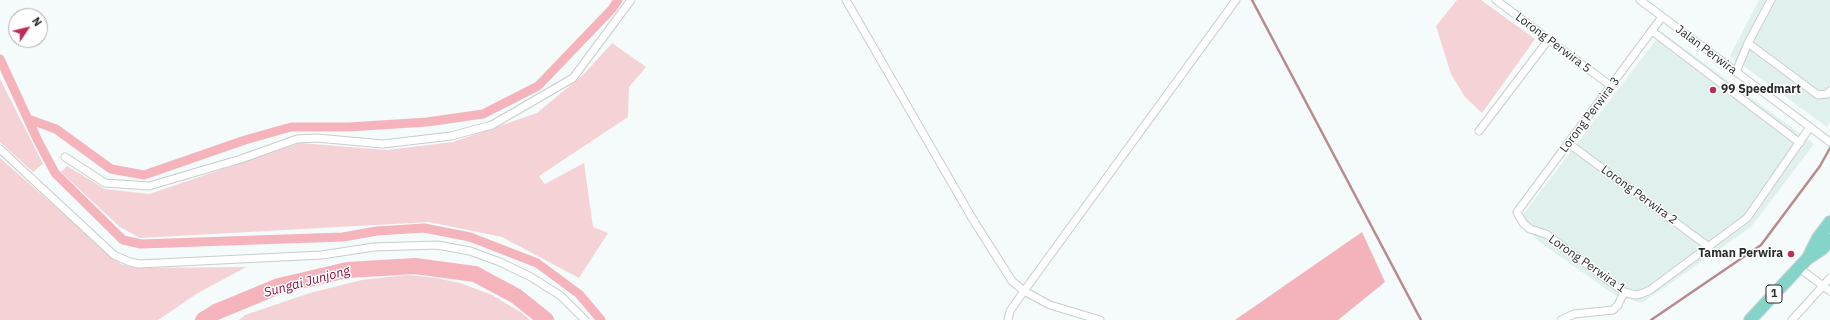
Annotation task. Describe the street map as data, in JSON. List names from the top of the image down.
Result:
{
  "streets": {
    "highway": ["1"],
    "street": [
      "Lorong Perwira 5",
      "Jalan Perwira",
      "Lorong Perwira 3",
      "Lorong Perwira 2",
      "Lorong Perwira 1"
    ]
  },
  "crossings": [
    ["Lorong Perwira 5", "Lorong Perwira 3"],
    ["Jalan Perwira", "Lorong Perwira 3"],
    ["Jalan Perwira", "Lorong Perwira 1"],
    ["Lorong Perwira 3", "Lorong Perwira 2"],
    ["Lorong Perwira 3", "Lorong Perwira 1"],
    ["Lorong Perwira 2", "Lorong Perwira 1"]
  ],
  "water": ["Sungai Junjong"],
  "places": ["99 Speedmart", "Taman Perwira"],
  "north": "top right"
}
